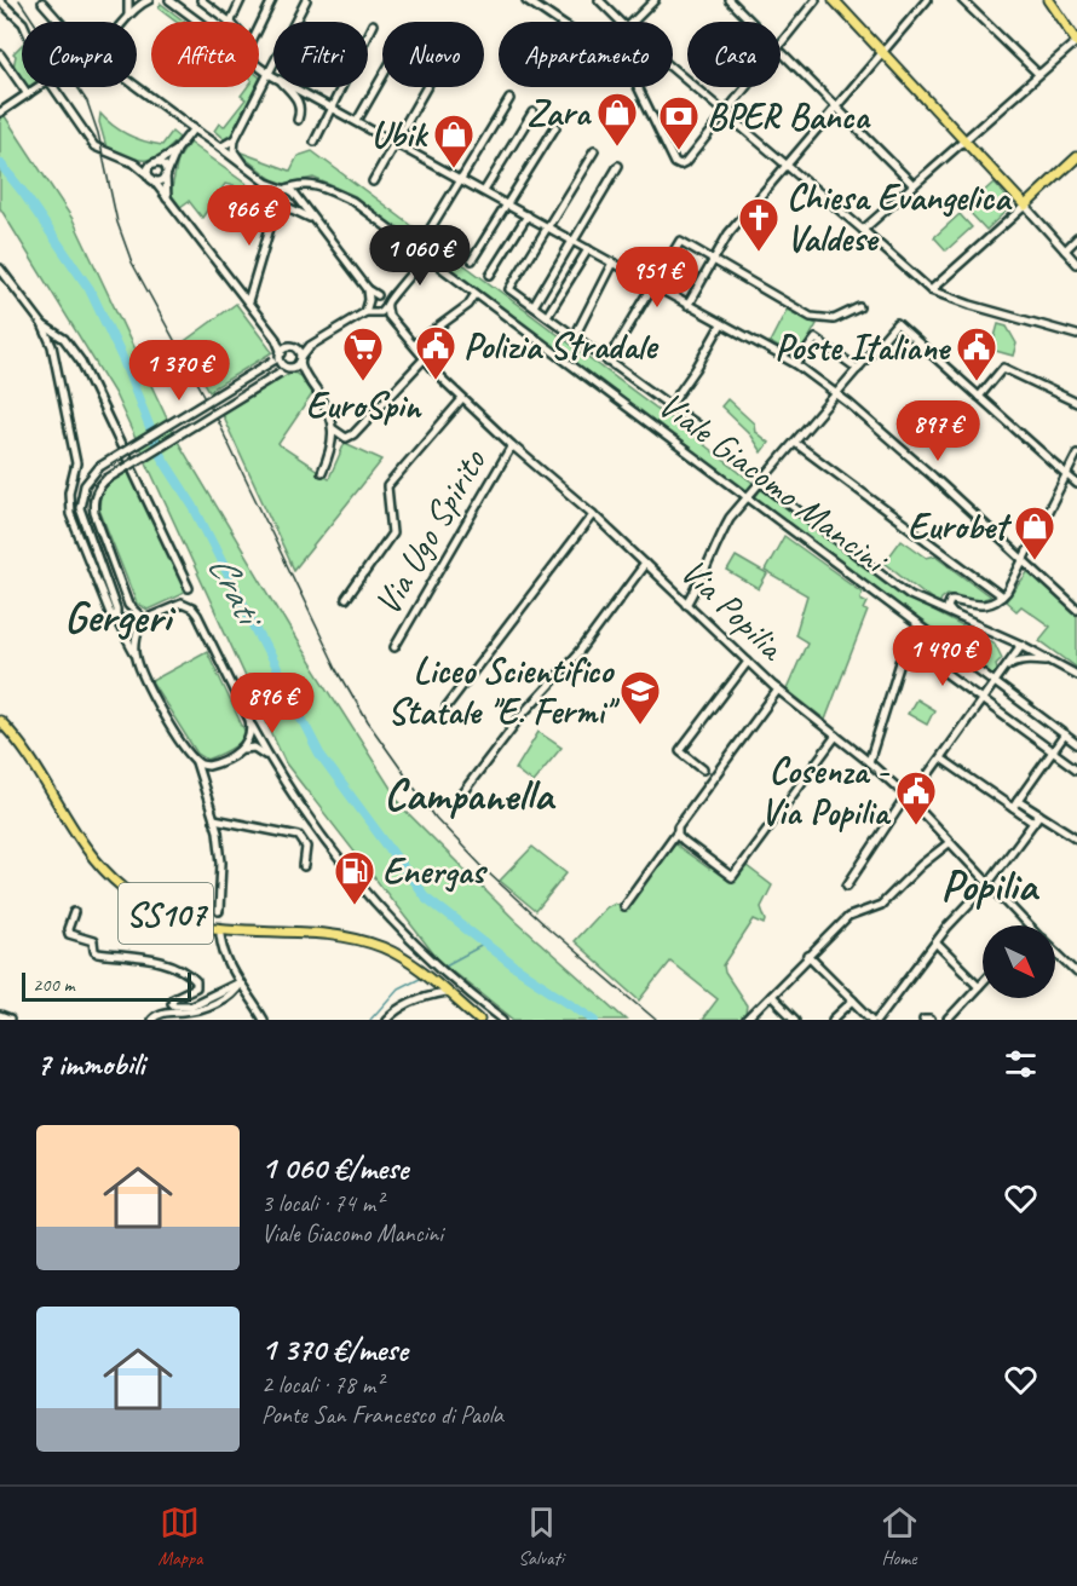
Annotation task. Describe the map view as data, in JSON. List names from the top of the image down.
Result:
{
  "streets": {
    "main road": ["SS107"],
    "street": ["Viale Giacomo Mancini", "Via Ugo Spirito", "Via Popilia"]
  },
  "crossings": [
    ["Via Ugo Spirito", "Via Popilia"]
  ],
  "districts": ["Gergeri", "Campanella", "Popilia"],
  "water": ["Crati"],
  "places": {
    "shop": ["Zara", "Ubik", "Eurobet"],
    "bank": ["BPER Banca"],
    "church": ["Chiesa Evangelica Valdese"],
    "public building": ["Polizia Stradale", "Poste Italiane", "Cosenza - Via Popilia"],
    "supermarket": ["EuroSpin"],
    "school or university": ["Liceo Scientifico Statale \"E. Fermi\""],
    "fuel station": ["Energas"]
  },
  "scale_bar": "200 m",
  "north": "bottom right",
  "page": {
    "chip": [
      "Compra",
      "Affitta",
      "Filtri",
      "Nuovo",
      "Appartamento",
      "Casa"
    ],
    "price": [
      "966 €",
      "1 060 €",
      "951 €",
      "1 370 €",
      "897 €",
      "1 490 €",
      "896 €"
    ],
    "scale": "200 m",
    "heading": "7 immobili",
    "list": [
      {
        "name": "1 060 €/mese",
        "note": "3 locali · 74 m² · Viale Giacomo Mancini"
      },
      {
        "name": "1 370 €/mese",
        "note": "2 locali · 78 m² · Ponte San Francesco di Paola"
      }
    ],
    "tabs": ["Mappa", "Salvati", "Home"]
  }
}
